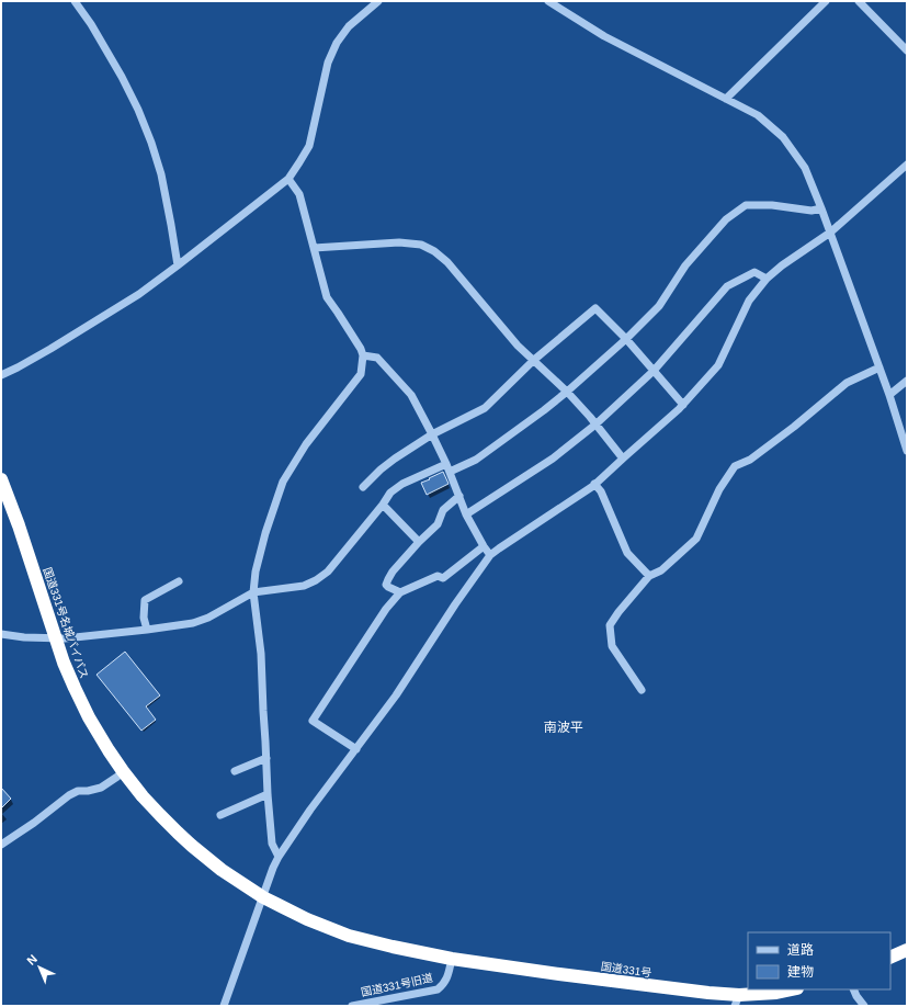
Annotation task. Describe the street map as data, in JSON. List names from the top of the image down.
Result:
{
  "streets": {
    "highway": ["国道331号名城バイパス", "国道331号"],
    "street": ["国道331号旧道"]
  },
  "crossings": [
    ["国道331号名城バイパス", "国道331号"],
    ["国道331号名城バイパス", "国道331号旧道"],
    ["国道331号", "国道331号旧道"]
  ],
  "districts": ["南波平"],
  "legend": ["道路", "建物"],
  "north": "top left"
}
